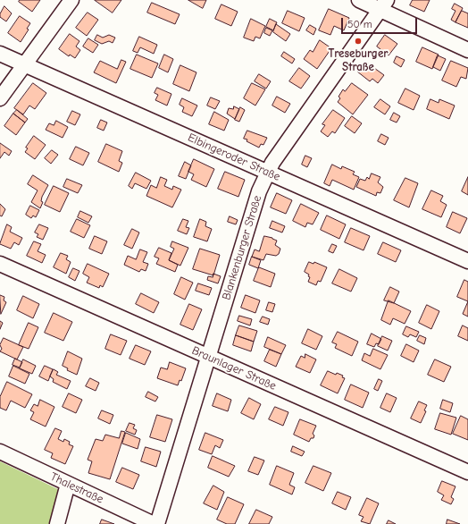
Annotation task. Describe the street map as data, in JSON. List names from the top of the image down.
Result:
{
  "streets": {
    "street": [
      "Elbingeroder Straße",
      "Blankenburger Straße",
      "Braunlager Straße",
      "Thalestraße"
    ]
  },
  "crossings": [
    ["Elbingeroder Straße", "Blankenburger Straße"],
    ["Blankenburger Straße", "Braunlager Straße"]
  ],
  "places": ["Treseburger Straße"],
  "scale_bar": "50 m"
}
